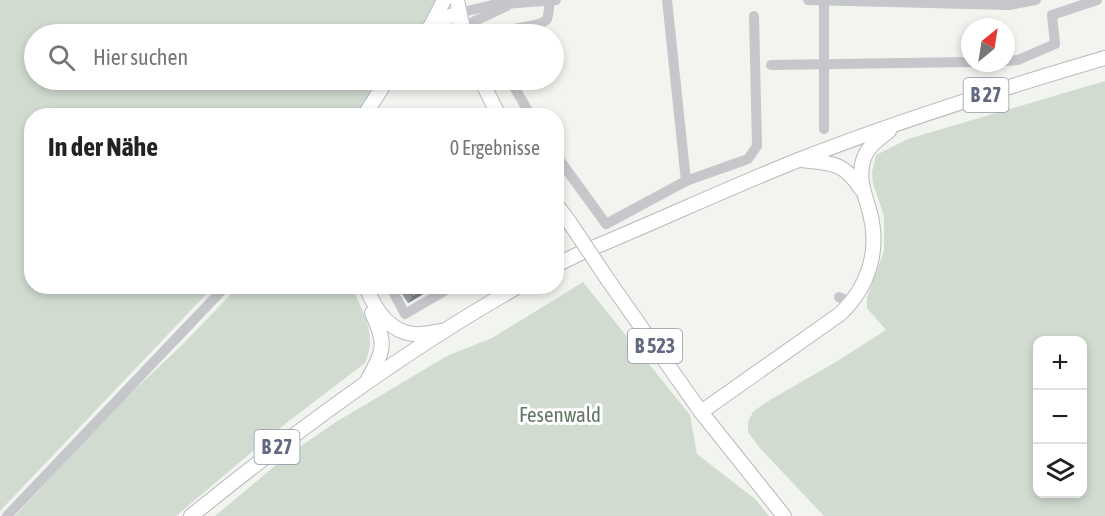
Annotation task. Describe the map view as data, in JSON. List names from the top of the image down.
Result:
{
  "streets": {
    "main road": ["B 27", "B 523"]
  },
  "parks": ["Fesenwald"],
  "north": "top right",
  "page": {
    "search": "Hier suchen",
    "heading": ["In der Nähe", "0 Ergebnisse"],
    "map_buttons": ["+", "−"]
  }
}
